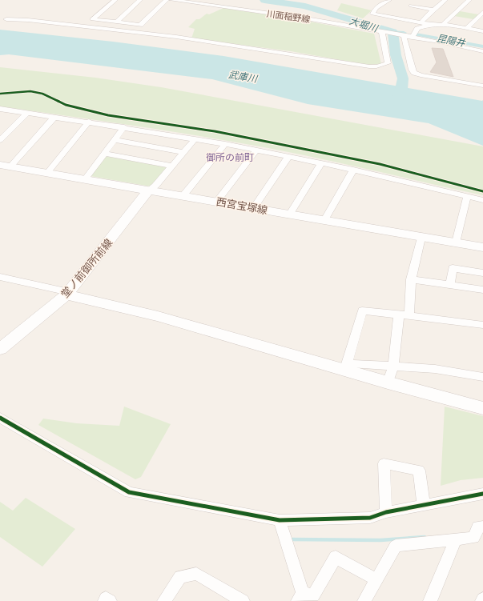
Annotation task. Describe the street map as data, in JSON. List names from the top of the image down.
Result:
{
  "streets": {
    "street": ["川面稲野線", "西宮宝塚線", "堂ノ前御所前線"]
  },
  "crossings": [
    ["西宮宝塚線", "堂ノ前御所前線"]
  ],
  "districts": ["御所の前町"],
  "water": ["大堀川", "昆陽井", "武庫川"]
}
